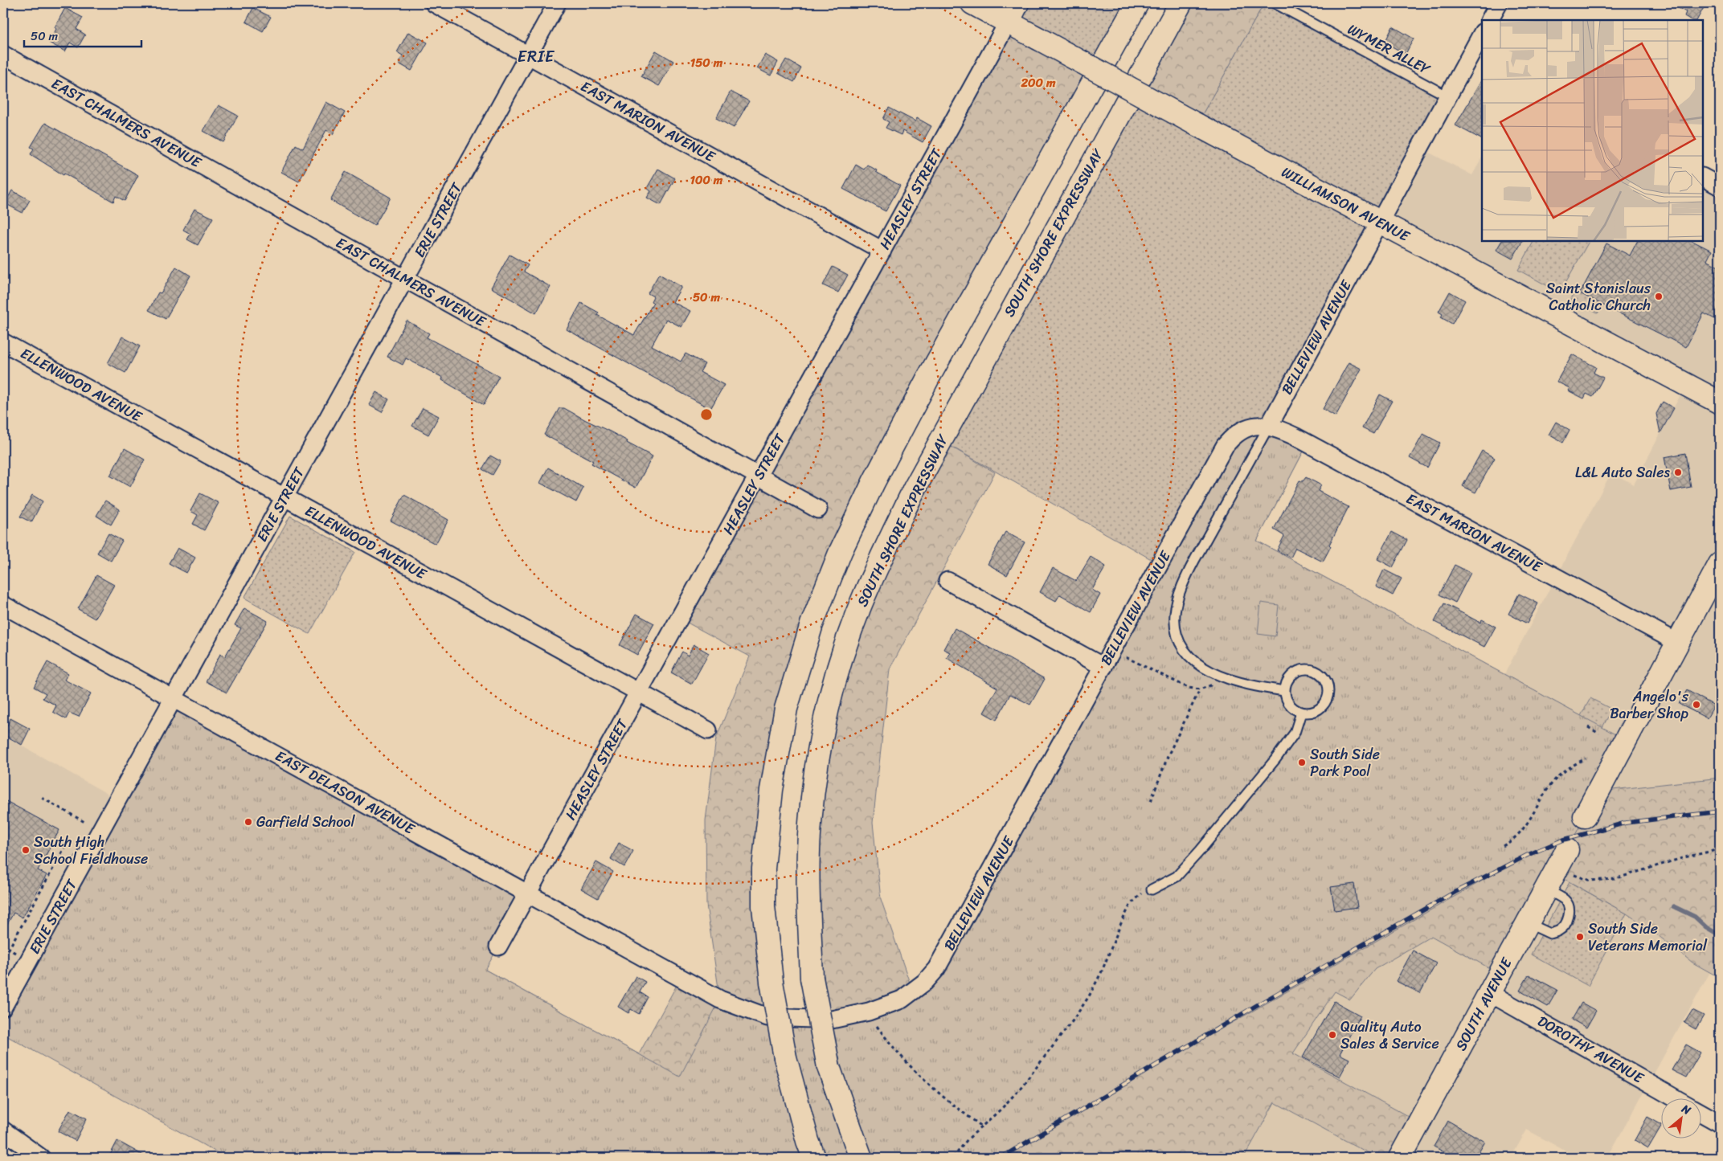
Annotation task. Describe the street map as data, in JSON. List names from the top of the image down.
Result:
{
  "streets": {
    "main road": ["WILLIAMSON AVENUE", "SOUTH SHORE EXPRESSWAY", "SOUTH AVENUE"],
    "street": [
      "EAST MARION AVENUE",
      "EAST CHALMERS AVENUE",
      "HEASLEY STREET",
      "ERIE STREET",
      "BELLEVIEW AVENUE",
      "ELLENWOOD AVENUE",
      "EAST DELASON AVENUE",
      "DOROTHY AVENUE"
    ],
    "lane": ["WYMER ALLEY"]
  },
  "crossings": [
    ["WYMER ALLEY", "BELLEVIEW AVENUE"],
    ["EAST MARION AVENUE", "HEASLEY STREET"],
    ["EAST MARION AVENUE", "ERIE STREET"],
    ["EAST MARION AVENUE", "BELLEVIEW AVENUE"],
    ["EAST CHALMERS AVENUE", "HEASLEY STREET"],
    ["EAST CHALMERS AVENUE", "ERIE STREET"],
    ["HEASLEY STREET", "WILLIAMSON AVENUE"],
    ["HEASLEY STREET", "ELLENWOOD AVENUE"],
    ["HEASLEY STREET", "EAST DELASON AVENUE"],
    ["WILLIAMSON AVENUE", "BELLEVIEW AVENUE"],
    ["ERIE STREET", "ELLENWOOD AVENUE"],
    ["ERIE STREET", "EAST DELASON AVENUE"],
    ["BELLEVIEW AVENUE", "EAST DELASON AVENUE"],
    ["SOUTH AVENUE", "DOROTHY AVENUE"]
  ],
  "districts": ["ERIE"],
  "places": [
    "Saint Stanislaus Catholic Church",
    "L&L Auto Sales",
    "Angelo's Barber Shop",
    "South Side Park Pool",
    "Garfield School",
    "South High School Fieldhouse",
    "South Side Veterans Memorial",
    "Quality Auto Sales & Service"
  ],
  "scale_bar": "50 m",
  "north": "top right",
  "rings": [
    "150 m",
    "200 m",
    "100 m",
    "50 m"
  ]
}
